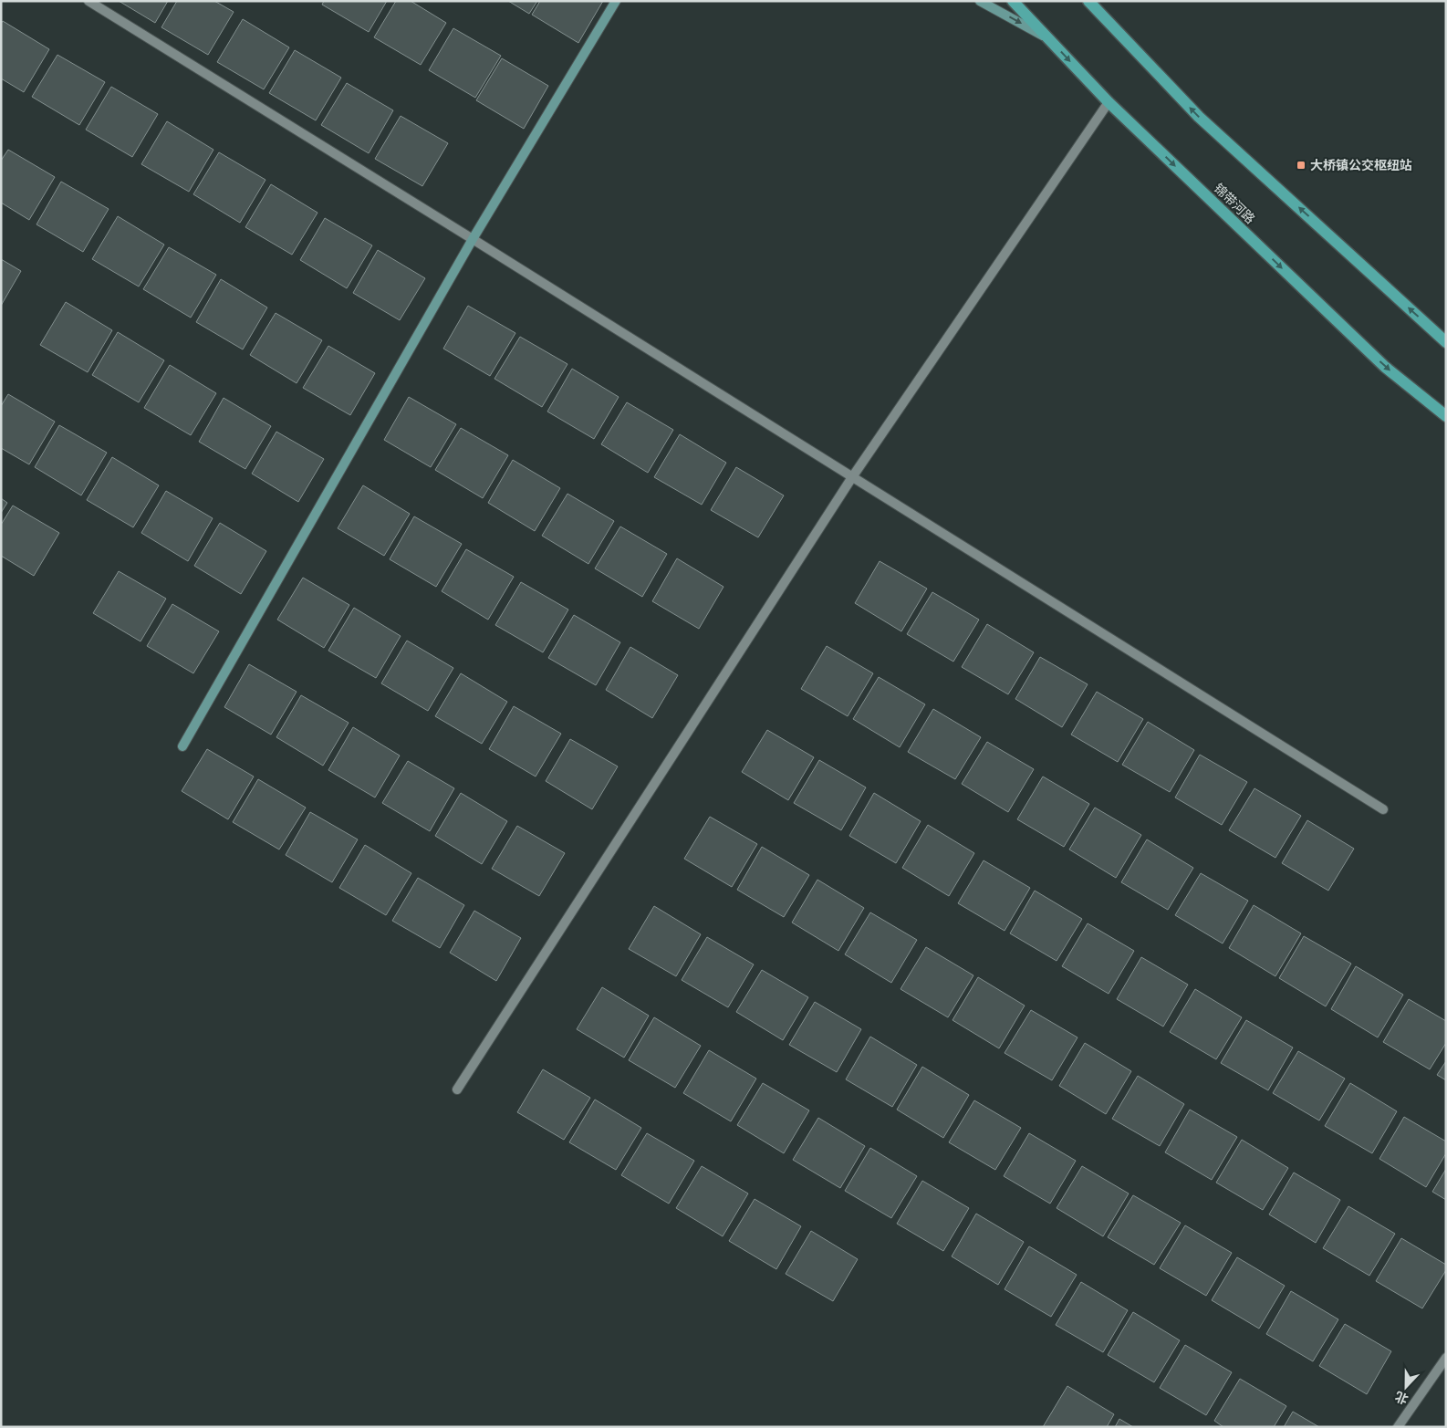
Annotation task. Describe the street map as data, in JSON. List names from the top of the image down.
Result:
{
  "streets": {
    "main road": ["锦带河路"]
  },
  "places": {
    "transit": ["大桥镇公交枢纽站"]
  },
  "north": "bottom"
}
